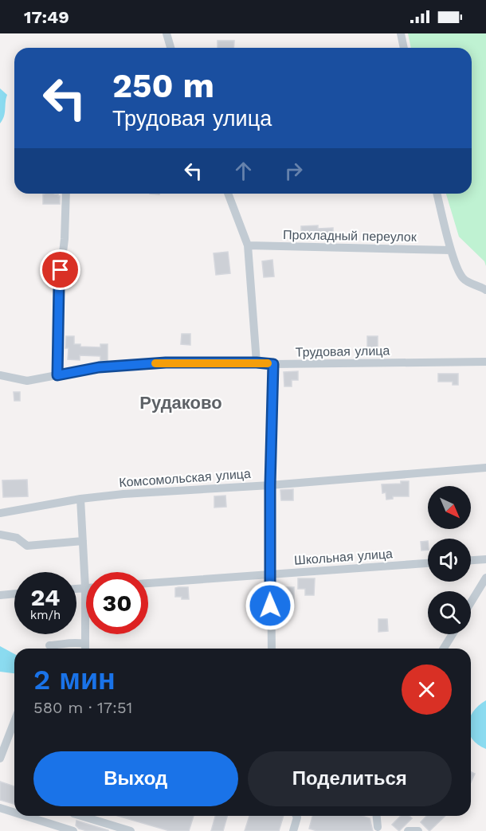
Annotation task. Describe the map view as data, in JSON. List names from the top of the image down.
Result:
{
  "streets": {
    "street": [
      "Прохладный переулок",
      "Трудовая улица",
      "Комсомольская улица",
      "Школьная улица"
    ]
  },
  "districts": ["Рудаково"],
  "north": "bottom right",
  "page": {
    "status": "17:49",
    "turn": ["250 m", "Трудовая улица"],
    "speed": "24 km/h",
    "limit": "30",
    "heading": ["2 мин", "580 m · 17:51"],
    "buttons": ["Выход", "Поделиться"]
  }
}
